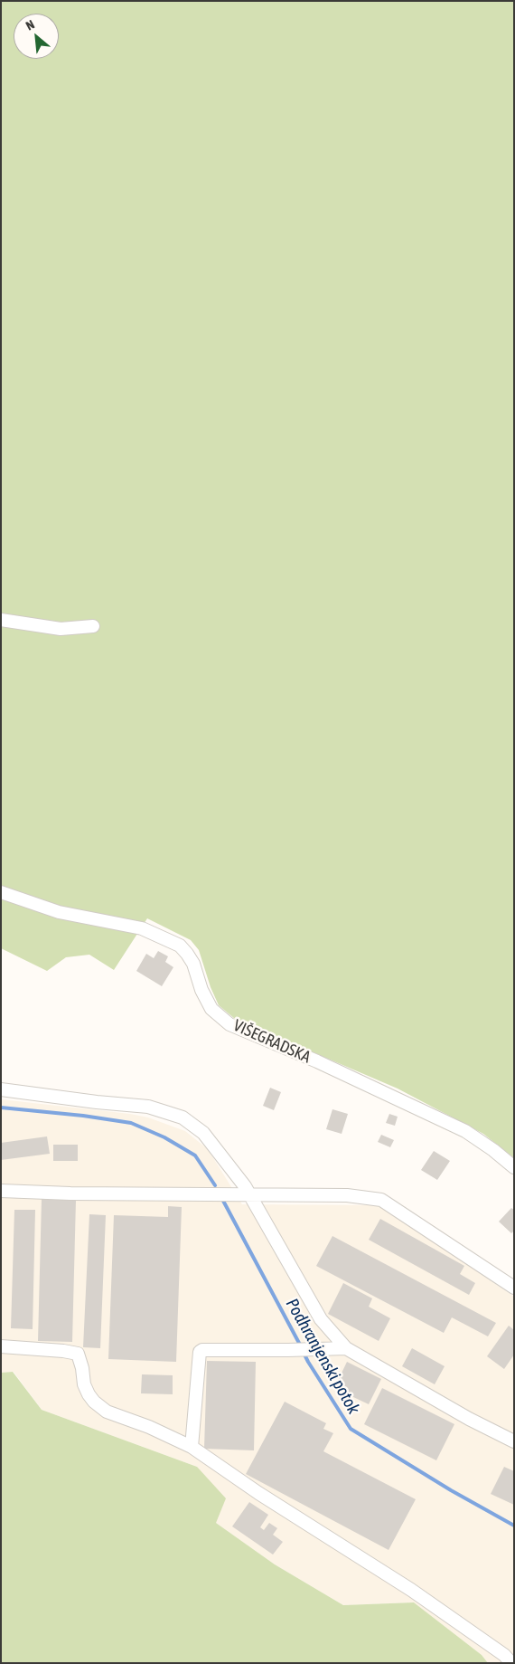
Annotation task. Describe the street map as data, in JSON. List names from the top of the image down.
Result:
{
  "streets": {
    "street": ["VIŠEGRADSKA"]
  },
  "water": ["Podhranjenski potok"],
  "north": "top left"
}
